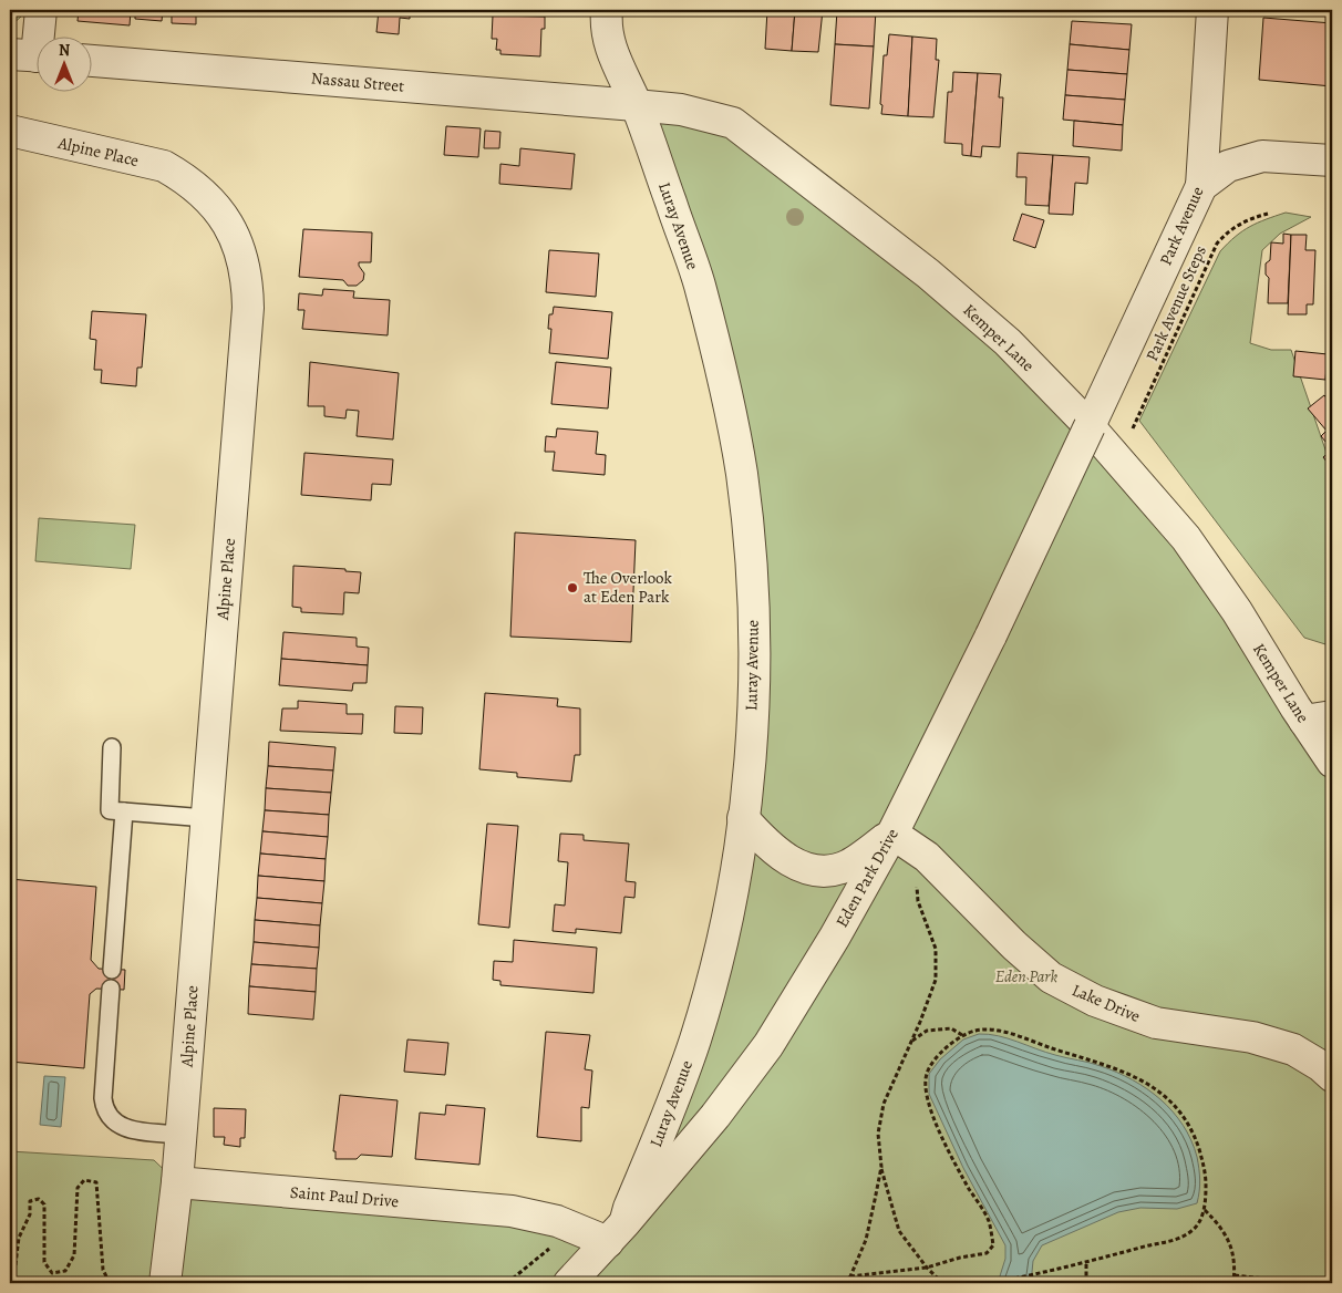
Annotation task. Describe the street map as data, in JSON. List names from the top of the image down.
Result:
{
  "streets": {
    "street": [
      "Nassau Street",
      "Alpine Place",
      "Luray Avenue",
      "Park Avenue",
      "Kemper Lane",
      "Eden Park Drive",
      "Lake Drive",
      "Saint Paul Drive"
    ],
    "path": ["Park Avenue Steps"]
  },
  "crossings": [
    ["Nassau Street", "Luray Avenue"],
    ["Nassau Street", "Kemper Lane"],
    ["Alpine Place", "Saint Paul Drive"],
    ["Luray Avenue", "Kemper Lane"],
    ["Luray Avenue", "Eden Park Drive"],
    ["Luray Avenue", "Saint Paul Drive"],
    ["Park Avenue", "Eden Park Drive"],
    ["Eden Park Drive", "Lake Drive"],
    ["Eden Park Drive", "Saint Paul Drive"]
  ],
  "parks": ["Eden Park"],
  "places": ["The Overlook at Eden Park"],
  "north": "top"
}
